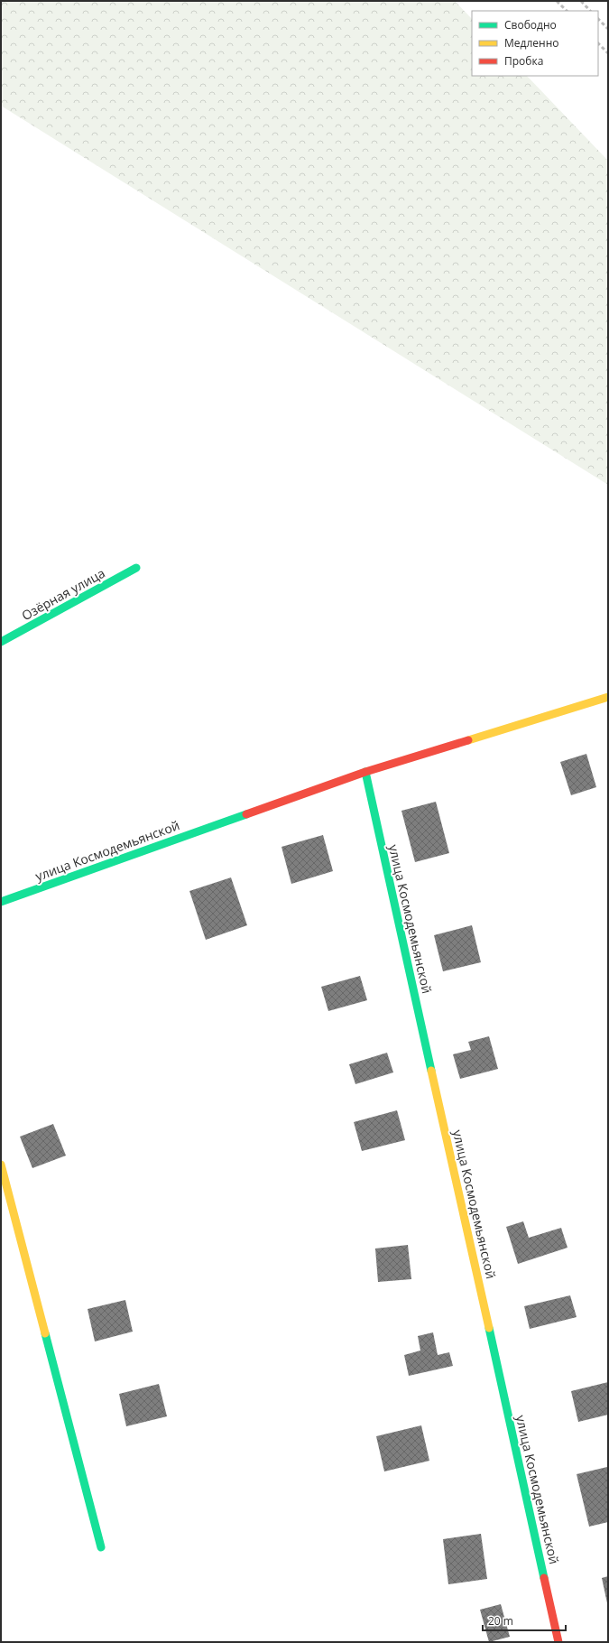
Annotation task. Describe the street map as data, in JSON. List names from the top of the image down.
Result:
{
  "streets": {
    "street": ["Озёрная улица", "улица Космодемьянской"]
  },
  "legend": ["Свободно", "Медленно", "Пробка"],
  "scale_bar": "20 m"
}
